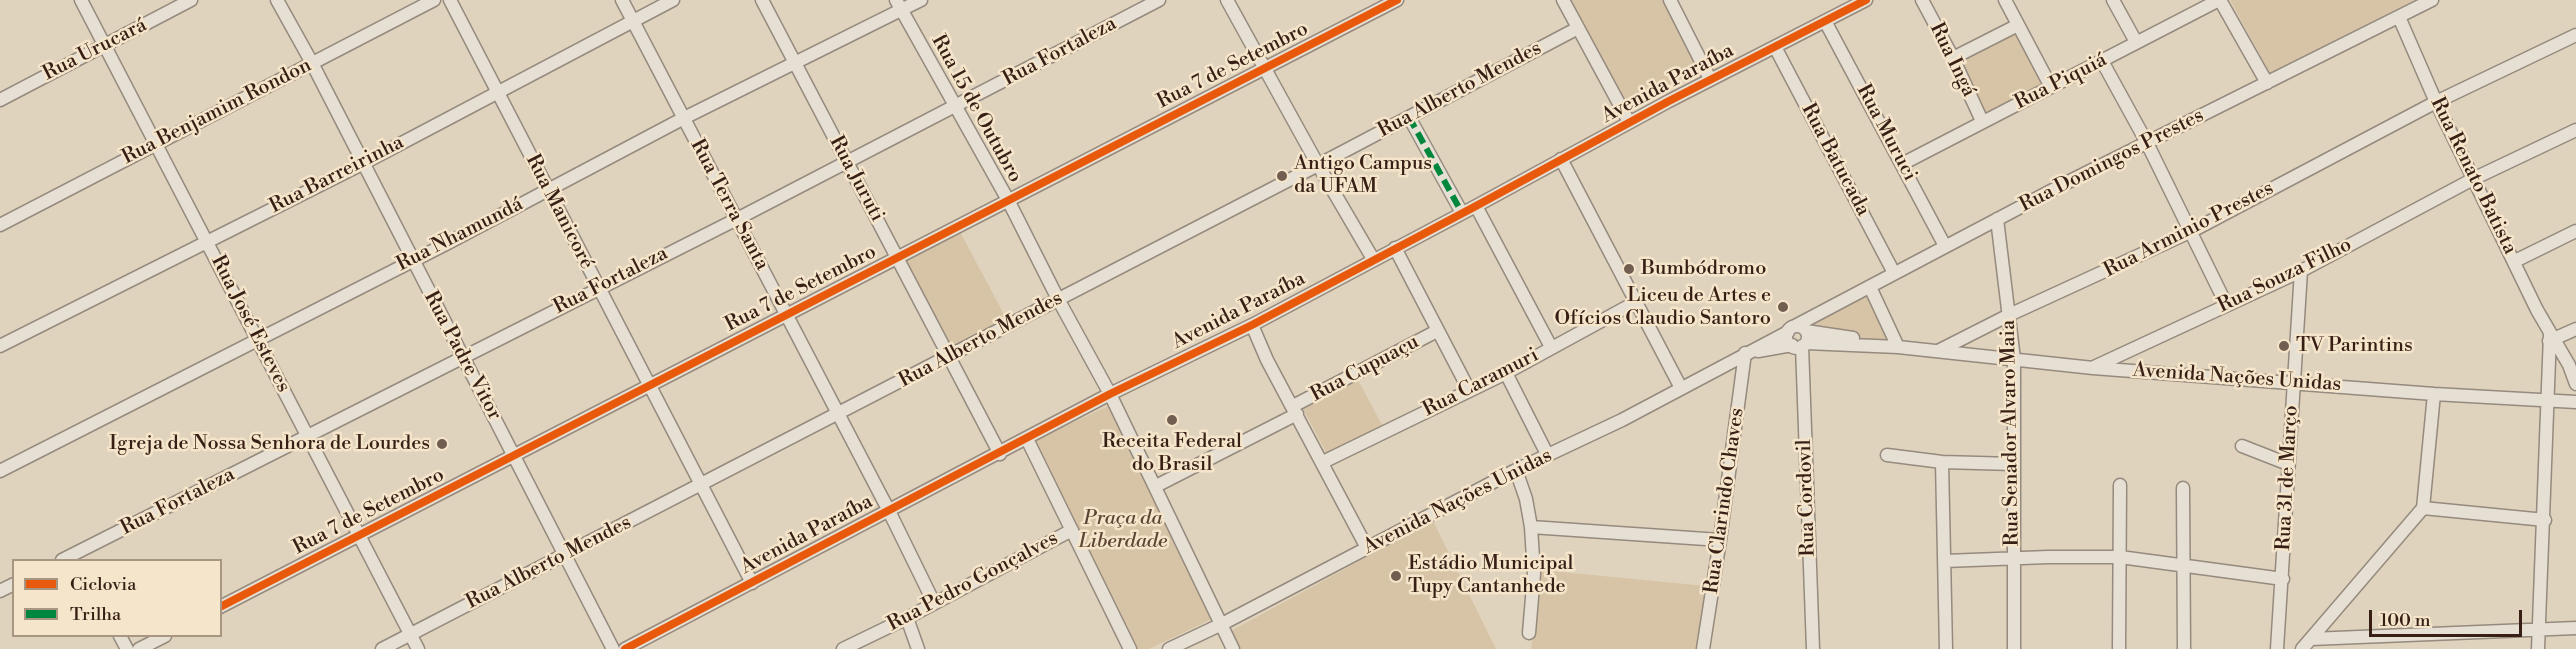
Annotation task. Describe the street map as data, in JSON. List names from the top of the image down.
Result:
{
  "streets": {
    "street": [
      "Rua Urucará",
      "Rua Fortaleza",
      "Rua Ingá",
      "Rua 7 de Setembro",
      "Rua Piquiá",
      "Avenida Paraíba",
      "Rua Alberto Mendes",
      "Rua 15 de Outubro",
      "Rua Benjamim Rondon",
      "Rua Muruci",
      "Rua Batucada",
      "Rua Domingos Prestes",
      "Rua Barreirinha",
      "Rua Renato Batista",
      "Rua Juruti",
      "Rua Terra Santa",
      "Rua Manicoré",
      "Rua Arminio Prestes",
      "Rua Nhamundá",
      "Rua Souza Filho",
      "Rua José Esteves",
      "Rua Padre Vitor",
      "Rua Cupuaçu",
      "Avenida Nações Unidas",
      "Rua Caramuri",
      "Rua Senador Alvaro Maia",
      "Rua 31 de Março",
      "Rua Cordovil",
      "Rua Clarindo Chaves",
      "Rua Pedro Gonçalves"
    ]
  },
  "crossings": [
    ["Rua Urucará", "Rua José Esteves"],
    ["Rua Fortaleza", "Rua 15 de Outubro"],
    ["Rua Fortaleza", "Rua Juruti"],
    ["Rua Fortaleza", "Rua Terra Santa"],
    ["Rua Fortaleza", "Rua Manicoré"],
    ["Rua Fortaleza", "Rua José Esteves"],
    ["Rua Fortaleza", "Rua Padre Vitor"],
    ["Rua Ingá", "Rua Piquiá"],
    ["Rua 7 de Setembro", "Rua 15 de Outubro"],
    ["Rua 7 de Setembro", "Rua Juruti"],
    ["Rua 7 de Setembro", "Rua Terra Santa"],
    ["Rua 7 de Setembro", "Rua Manicoré"],
    ["Rua 7 de Setembro", "Rua José Esteves"],
    ["Rua 7 de Setembro", "Rua Padre Vitor"],
    ["Rua Piquiá", "Rua Muruci"],
    ["Avenida Paraíba", "Rua 15 de Outubro"],
    ["Avenida Paraíba", "Rua Muruci"],
    ["Avenida Paraíba", "Rua Batucada"],
    ["Avenida Paraíba", "Rua Juruti"],
    ["Avenida Paraíba", "Rua Terra Santa"],
    ["Avenida Paraíba", "Rua Manicoré"],
    ["Rua Alberto Mendes", "Rua 15 de Outubro"],
    ["Rua Alberto Mendes", "Rua Juruti"],
    ["Rua Alberto Mendes", "Rua Terra Santa"],
    ["Rua Alberto Mendes", "Rua Manicoré"],
    ["Rua Alberto Mendes", "Rua José Esteves"],
    ["Rua Alberto Mendes", "Rua Padre Vitor"],
    ["Rua 15 de Outubro", "Rua Nhamundá"],
    ["Rua 15 de Outubro", "Avenida Nações Unidas"],
    ["Rua Benjamim Rondon", "Rua José Esteves"],
    ["Rua Benjamim Rondon", "Rua Padre Vitor"],
    ["Rua Muruci", "Rua Domingos Prestes"],
    ["Rua Batucada", "Rua Domingos Prestes"],
    ["Rua Domingos Prestes", "Rua Renato Batista"],
    ["Rua Domingos Prestes", "Avenida Nações Unidas"],
    ["Rua Domingos Prestes", "Rua Senador Alvaro Maia"],
    ["Rua Domingos Prestes", "Rua Cordovil"],
    ["Rua Domingos Prestes", "Rua Clarindo Chaves"],
    ["Rua Barreirinha", "Rua Terra Santa"],
    ["Rua Barreirinha", "Rua Manicoré"],
    ["Rua Barreirinha", "Rua José Esteves"],
    ["Rua Barreirinha", "Rua Padre Vitor"],
    ["Rua Renato Batista", "Rua Arminio Prestes"],
    ["Rua Renato Batista", "Rua Souza Filho"],
    ["Rua Renato Batista", "Avenida Nações Unidas"],
    ["Rua Juruti", "Rua Nhamundá"],
    ["Rua Terra Santa", "Rua Nhamundá"],
    ["Rua Terra Santa", "Rua Pedro Gonçalves"],
    ["Rua Manicoré", "Rua Nhamundá"],
    ["Rua Arminio Prestes", "Avenida Nações Unidas"],
    ["Rua Arminio Prestes", "Rua Senador Alvaro Maia"],
    ["Rua Nhamundá", "Rua José Esteves"],
    ["Rua Nhamundá", "Rua Padre Vitor"],
    ["Rua Souza Filho", "Avenida Nações Unidas"],
    ["Rua Souza Filho", "Rua 31 de Março"],
    ["Avenida Nações Unidas", "Rua Senador Alvaro Maia"],
    ["Avenida Nações Unidas", "Rua 31 de Março"],
    ["Avenida Nações Unidas", "Rua Cordovil"],
    ["Avenida Nações Unidas", "Rua Clarindo Chaves"]
  ],
  "parks": ["Praça da Liberdade"],
  "places": [
    "Antigo Campus da UFAM",
    "Bumbódromo",
    "Liceu de Artes e Ofícios Claudio Santoro",
    "TV Parintins",
    "Receita Federal do Brasil",
    "Igreja de Nossa Senhora de Lourdes",
    "Estádio Municipal Tupy Cantanhede"
  ],
  "legend": ["Ciclovia", "Trilha"],
  "scale_bar": "100 m"
}
